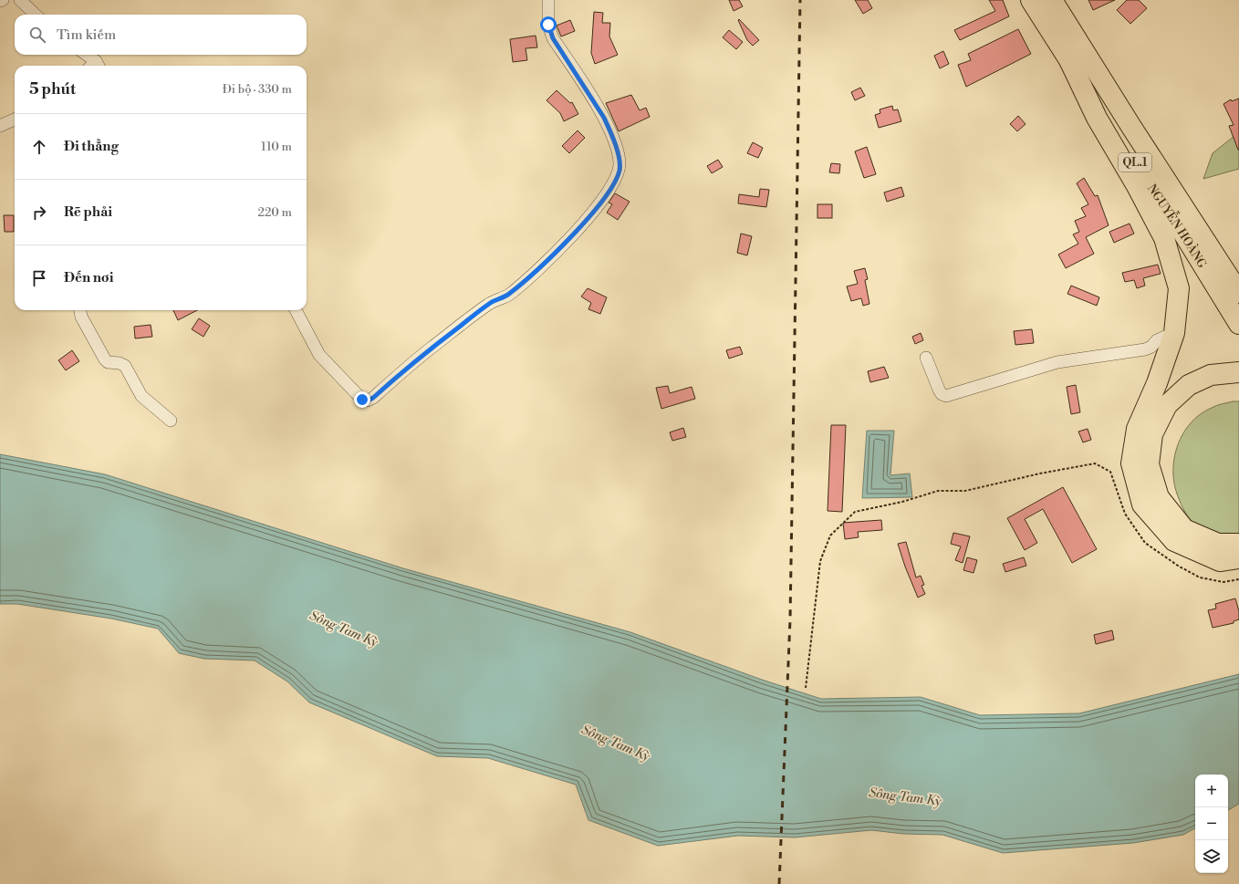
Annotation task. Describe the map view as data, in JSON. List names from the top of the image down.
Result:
{
  "streets": {
    "highway": ["QL.1", "NGUYỄN HOÀNG"]
  },
  "water": ["Sông Tam Kỳ"],
  "page": {
    "search": "Tìm kiếm",
    "heading": ["5 phút", "Đi bộ · 330 m"],
    "list": [
      ["Đi thẳng", "110 m"],
      ["Rẽ phải", "220 m"],
      "Đến nơi"
    ],
    "map_buttons": ["+", "−"]
  }
}
